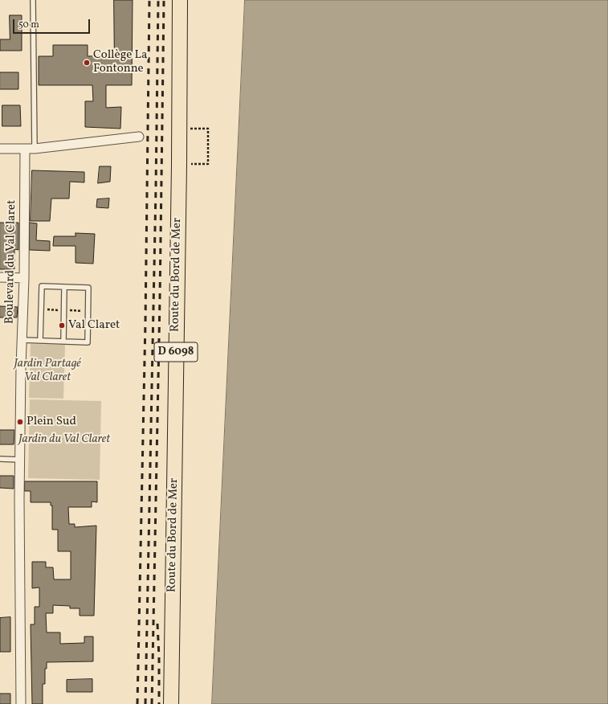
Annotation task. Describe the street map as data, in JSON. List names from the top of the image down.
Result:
{
  "streets": {
    "main road": ["Route du Bord de Mer", "D 6098"],
    "street": ["Boulevard du Val Claret"]
  },
  "parks": ["Jardin Partagé Val Claret", "Jardin du Val Claret"],
  "places": ["Collège La Fontonne", "Val Claret", "Plein Sud"],
  "scale_bar": "50 m"
}
